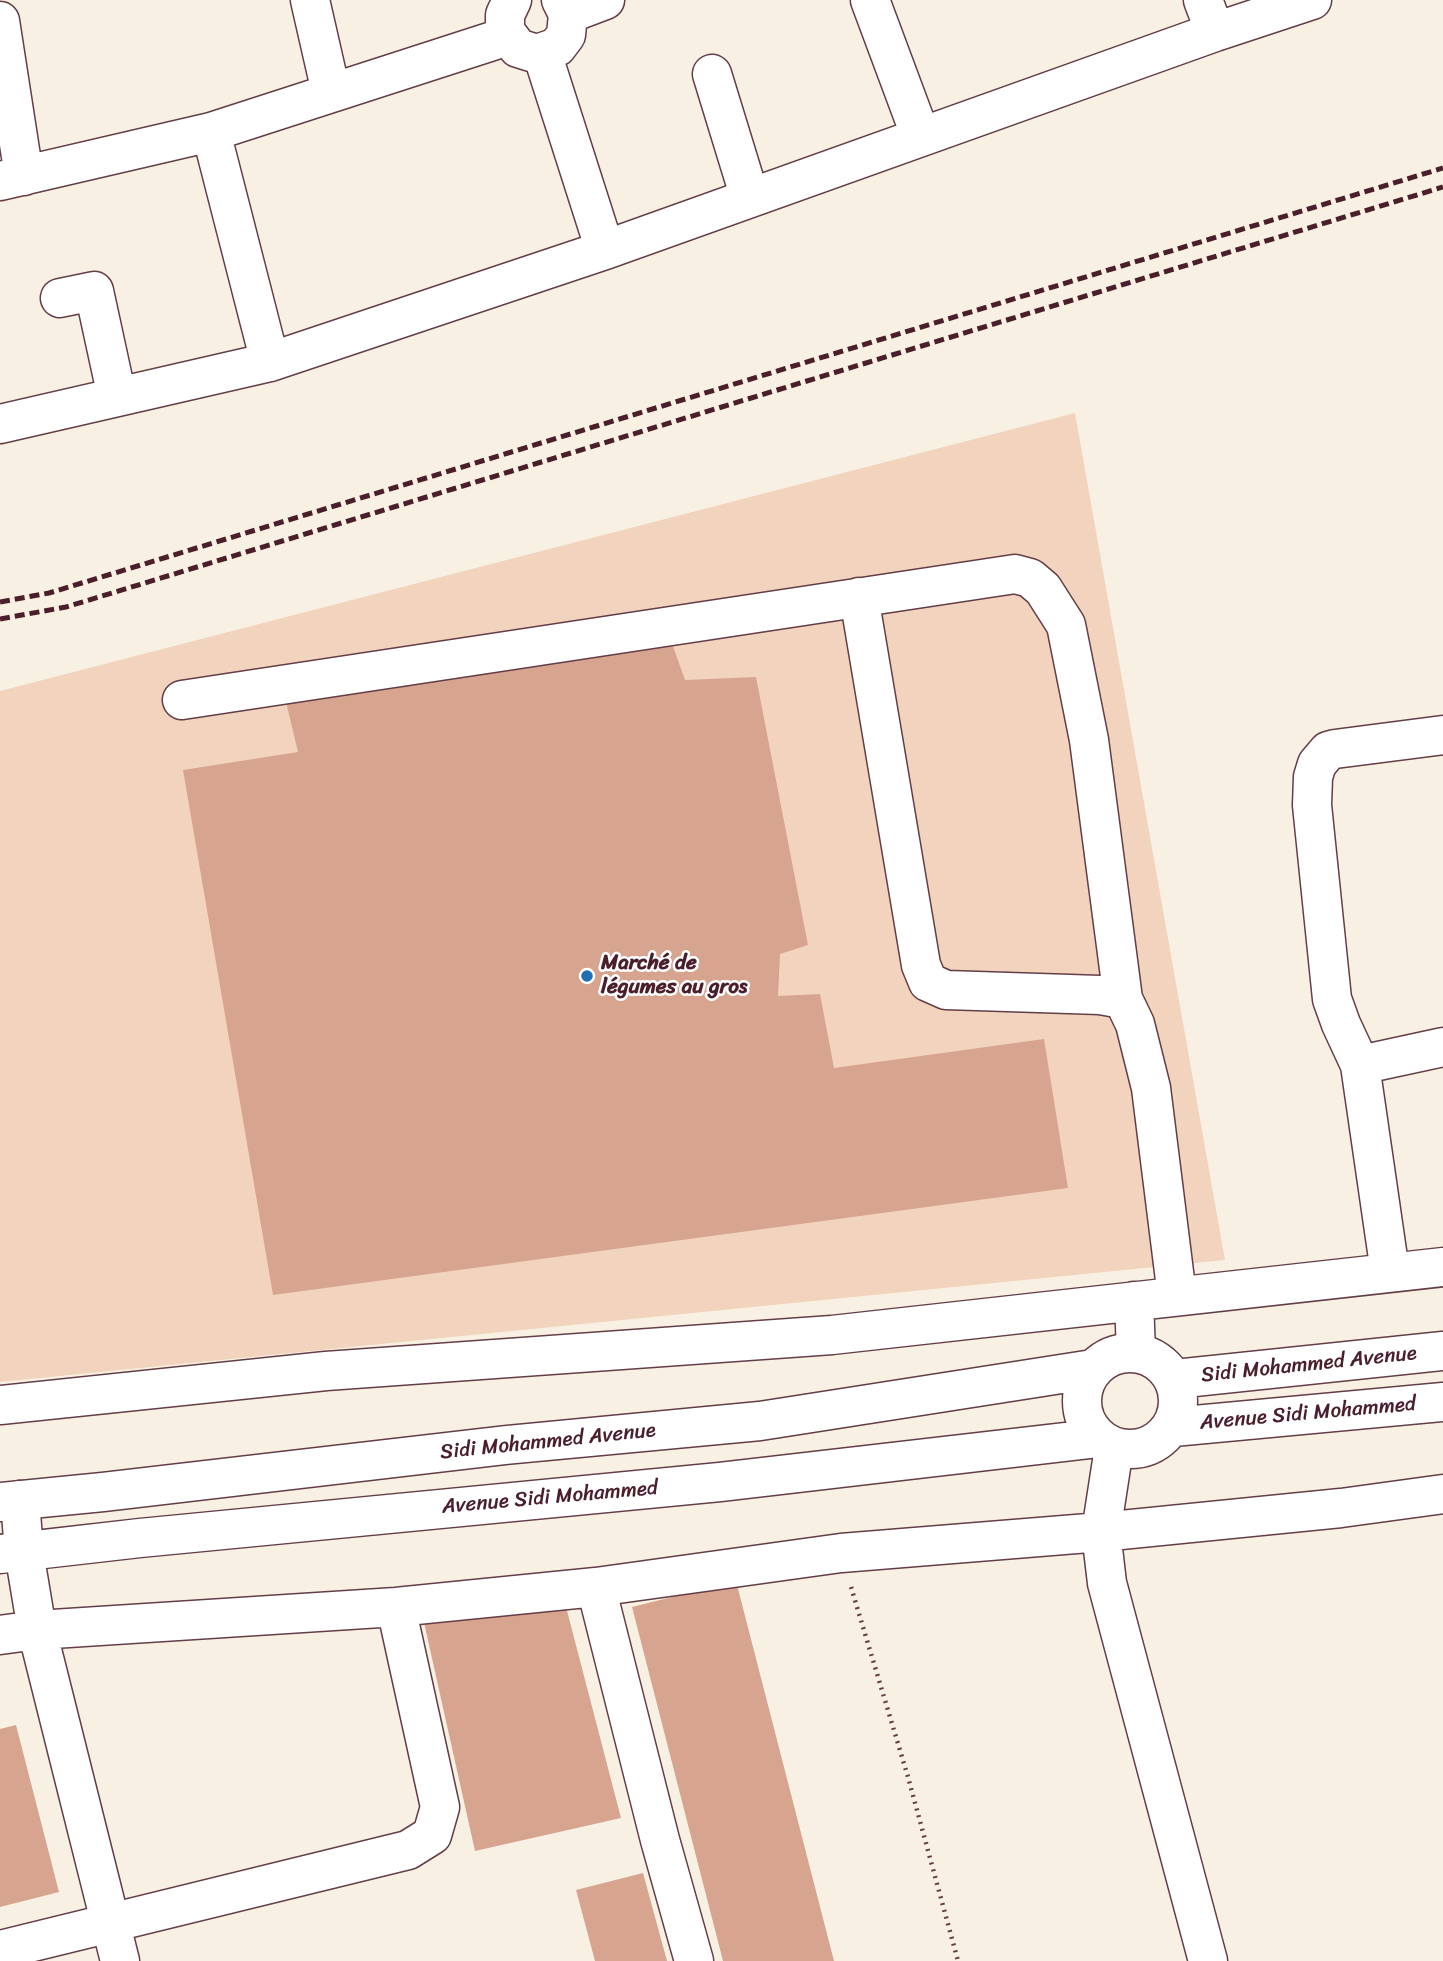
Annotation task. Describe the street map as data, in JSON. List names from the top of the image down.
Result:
{
  "streets": {
    "street": ["Sidi Mohammed Avenue", "Avenue Sidi Mohammed"]
  },
  "crossings": [
    ["Sidi Mohammed Avenue", "Avenue Sidi Mohammed"]
  ],
  "places": ["Marché de légumes au gros"]
}
